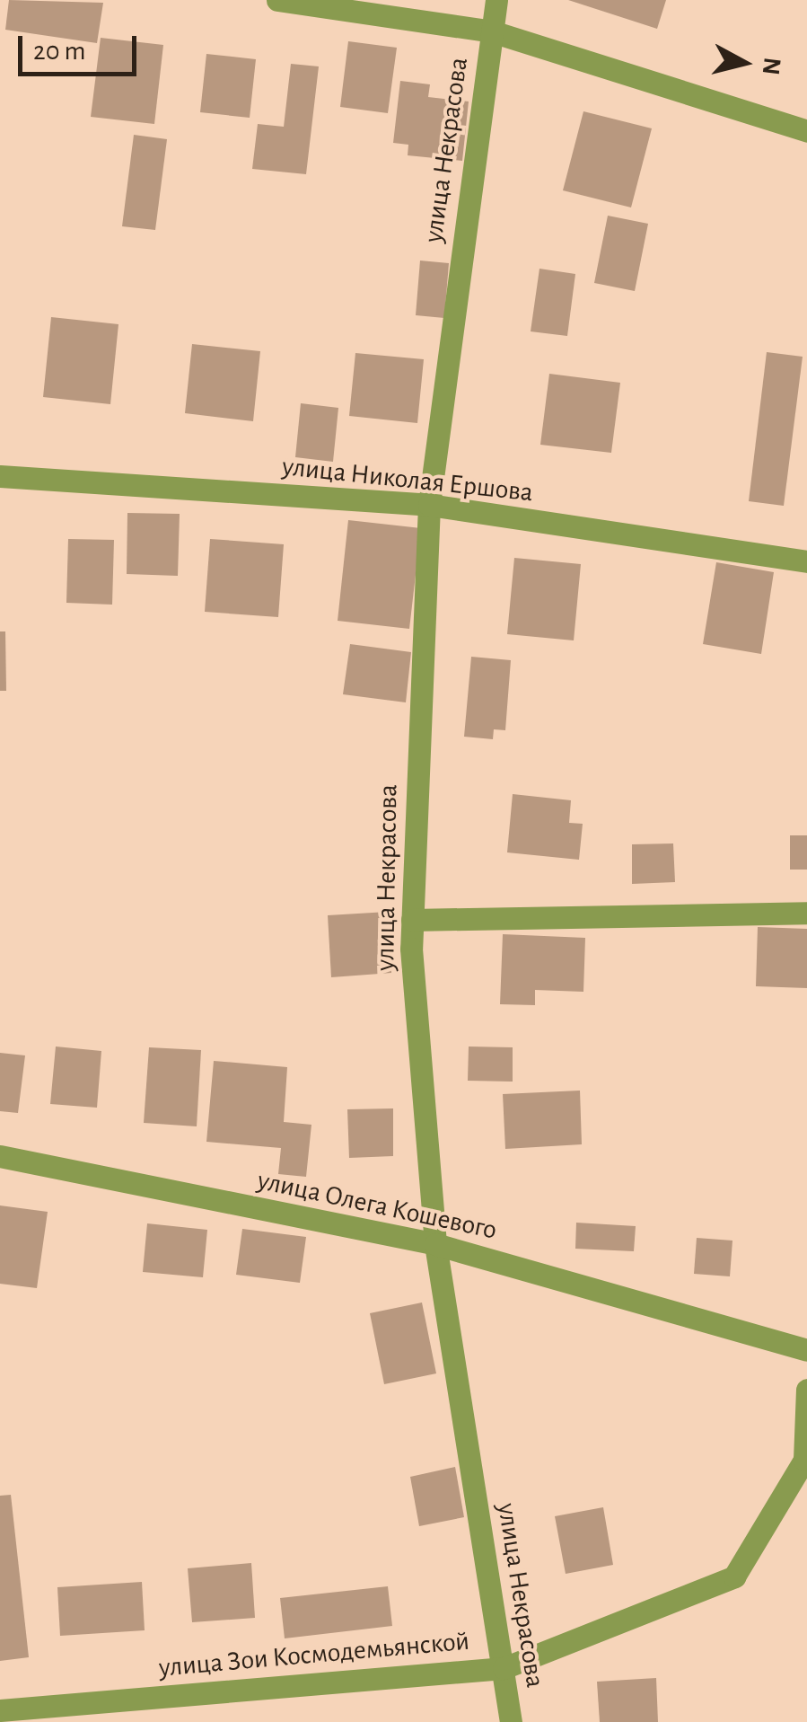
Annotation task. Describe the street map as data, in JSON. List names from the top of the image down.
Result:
{
  "streets": {
    "street": [
      "улица Некрасова",
      "улица Николая Ершова",
      "улица Олега Кошевого",
      "улица Зои Космодемьянской"
    ]
  },
  "crossings": [
    ["улица Некрасова", "улица Николая Ершова"],
    ["улица Некрасова", "улица Олега Кошевого"],
    ["улица Некрасова", "улица Зои Космодемьянской"]
  ],
  "scale_bar": "20 m",
  "north": "right"
}
